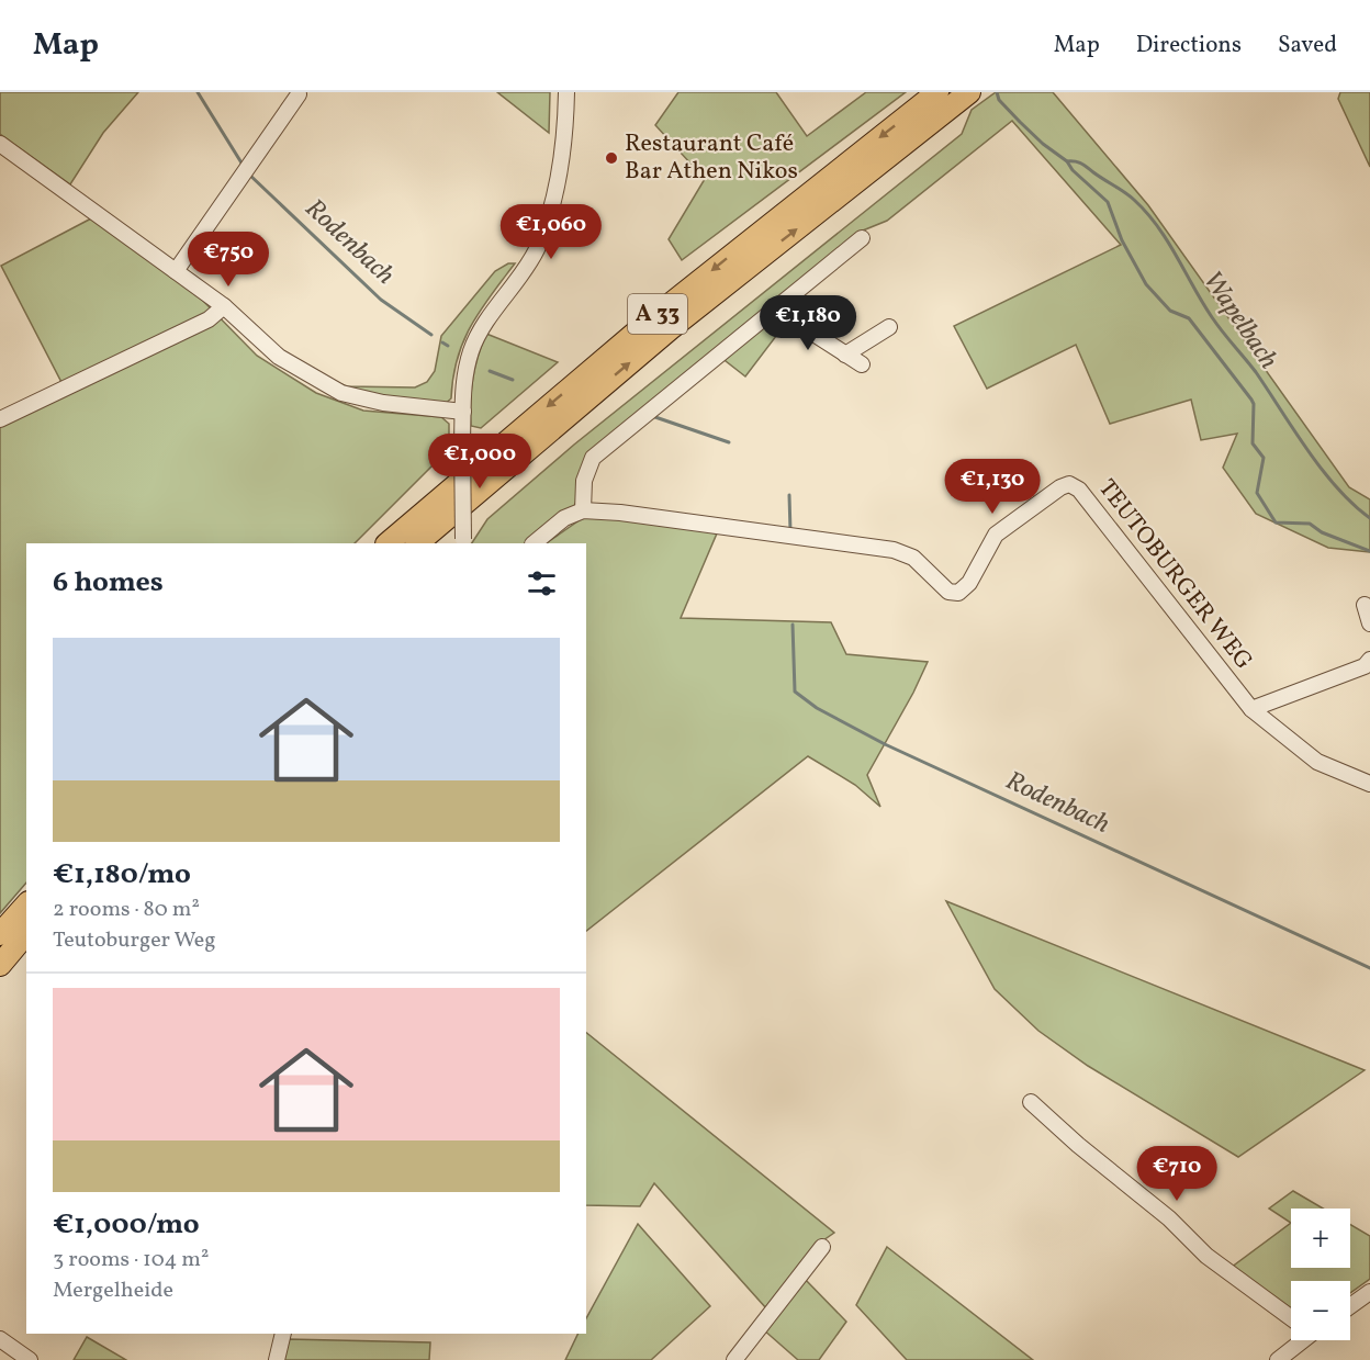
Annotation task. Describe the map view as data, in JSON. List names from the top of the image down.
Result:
{
  "streets": {
    "highway": ["A 33"],
    "street": ["TEUTOBURGER WEG"]
  },
  "water": ["Rodenbach", "Wapelbach"],
  "places": ["Restaurant Café Bar Athen Nikos"],
  "page": {
    "header": "Map",
    "nav": ["Map", "Directions", "Saved"],
    "price": [
      "€1,060",
      "€750",
      "€1,180",
      "€1,000",
      "€1,130",
      "€710"
    ],
    "heading": "6 homes",
    "list": [
      {
        "name": "€1,180/mo",
        "note": "2 rooms · 80 m² · Teutoburger Weg"
      },
      {
        "name": "€1,000/mo",
        "note": "3 rooms · 104 m² · Mergelheide"
      }
    ],
    "map_buttons": ["+", "−"]
  }
}
